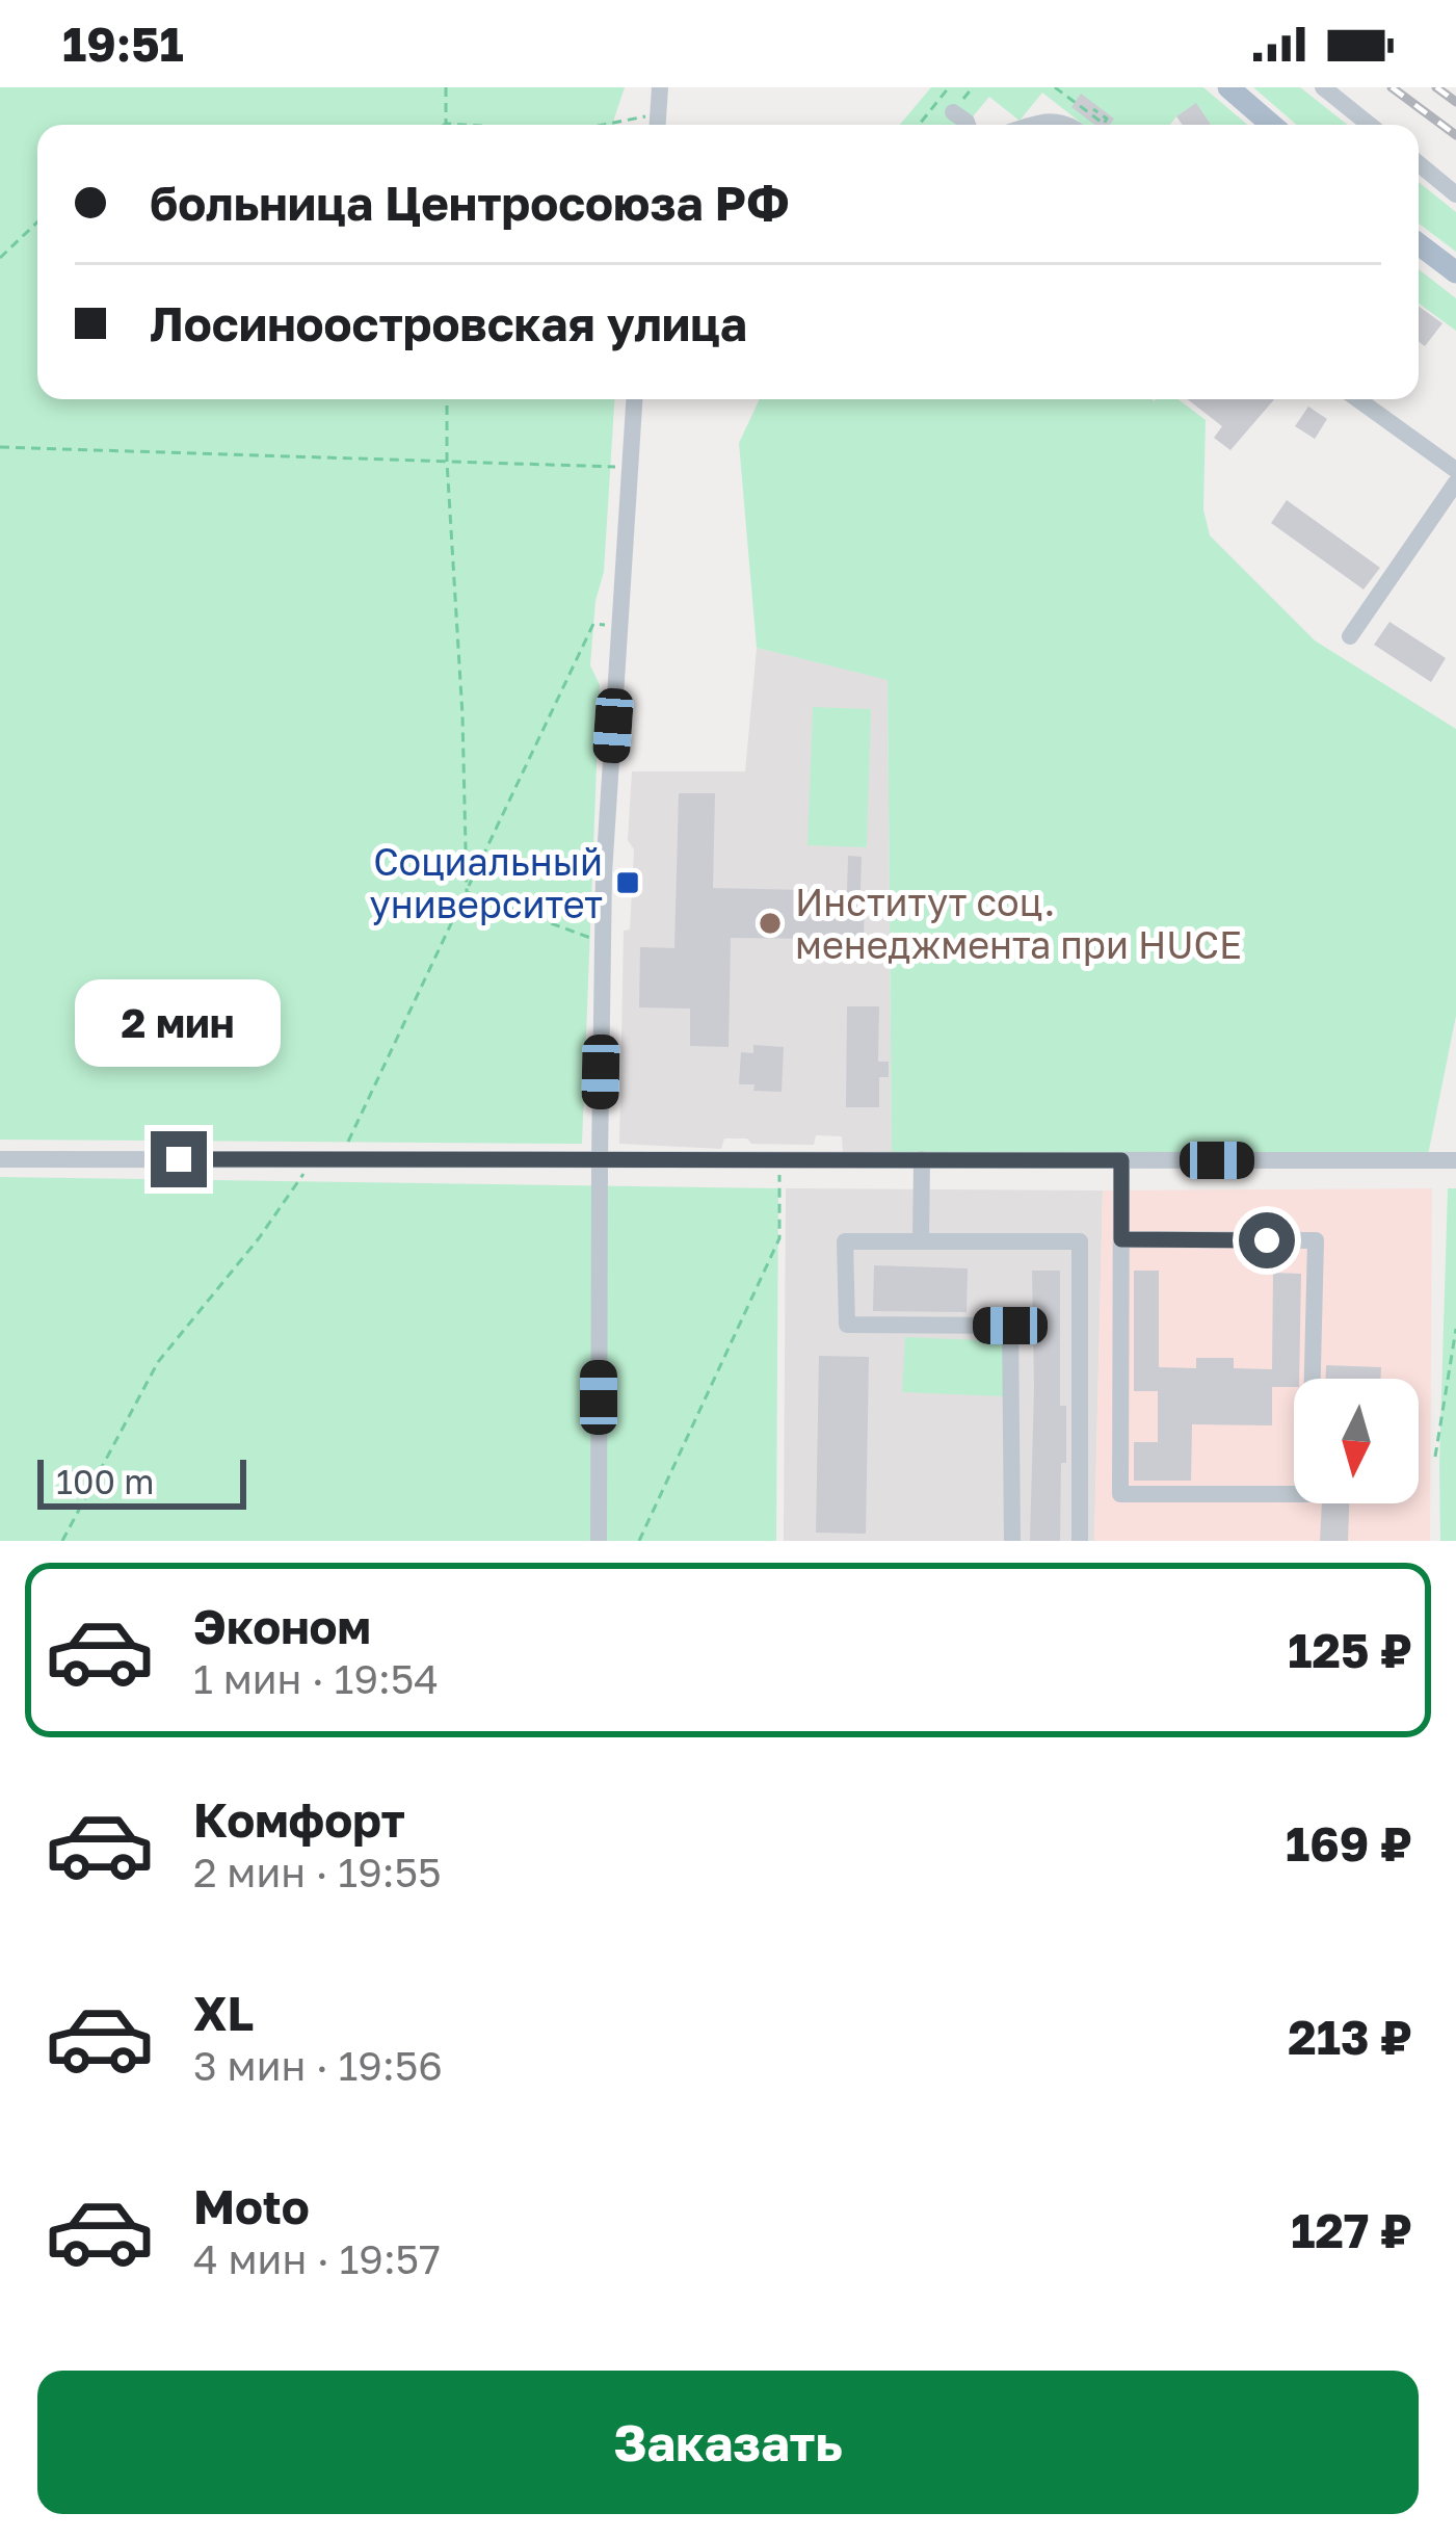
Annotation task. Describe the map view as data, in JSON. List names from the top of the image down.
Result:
{
  "places": {
    "transit": ["Социальный университет"],
    "other": ["Институт соц. менеджмента при HUCE"]
  },
  "scale_bar": "100 m",
  "north": "bottom",
  "page": {
    "status": "19:51",
    "banner": ["больница Центросоюза РФ", "Лосиноостровская улица"],
    "bubble": "2 мин",
    "scale": "100 m",
    "list": [
      {
        "name": "Эконом",
        "note": "1 мин · 19:54",
        "value": "125 ₽"
      },
      {
        "name": "Комфорт",
        "note": "2 мин · 19:55",
        "value": "169 ₽"
      },
      {
        "name": "XL",
        "note": "3 мин · 19:56",
        "value": "213 ₽"
      },
      {
        "name": "Moto",
        "note": "4 мин · 19:57",
        "value": "127 ₽"
      }
    ],
    "buttons": "Заказать"
  }
}
